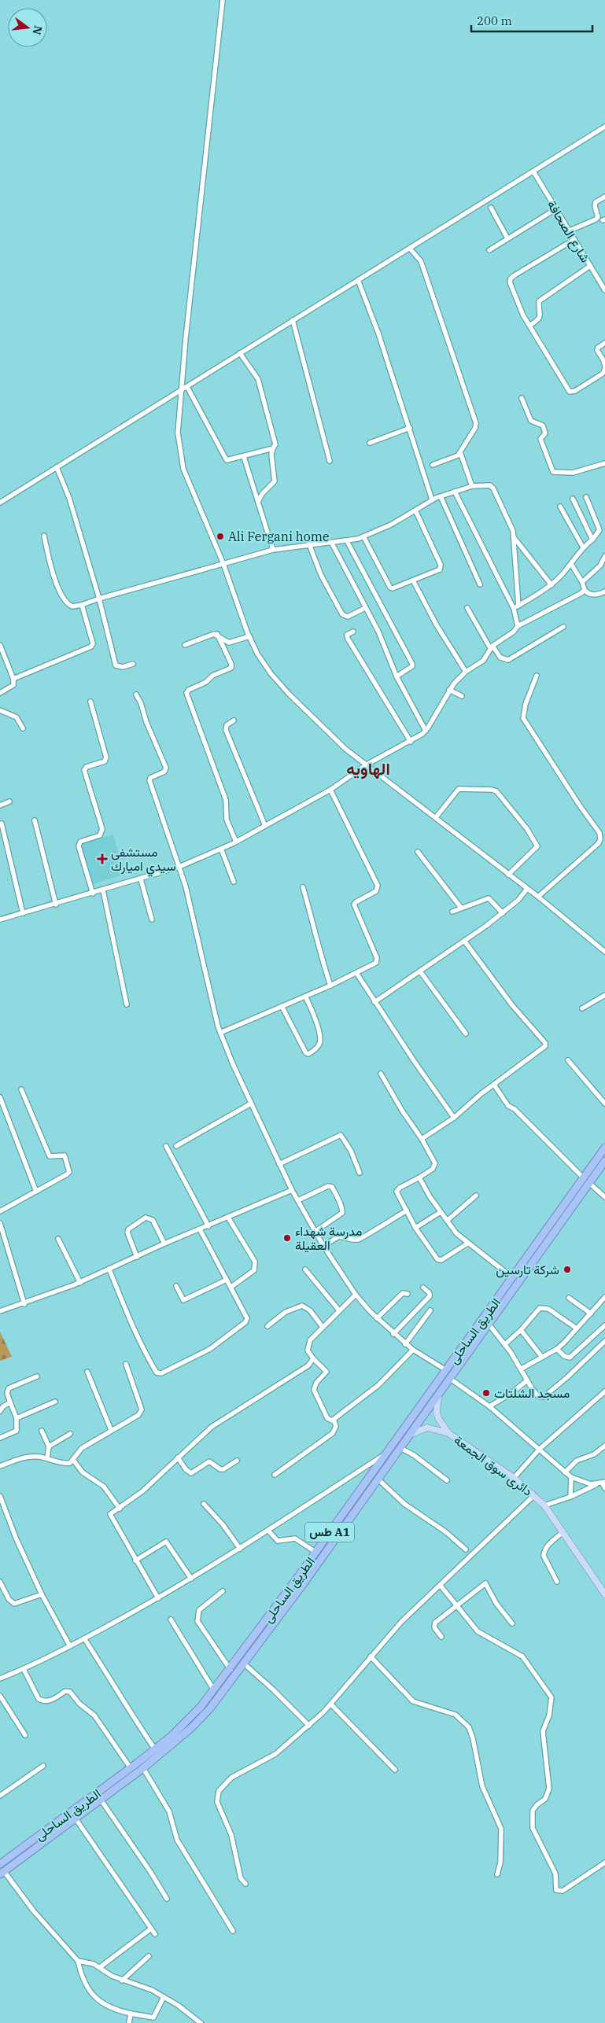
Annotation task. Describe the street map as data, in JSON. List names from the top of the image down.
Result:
{
  "streets": {
    "highway": ["الطريق الساحلى", "طس A1"],
    "main road": ["دائرى سوق الجمعة"],
    "street": ["شارع الصحافة"]
  },
  "districts": ["الهاويه"],
  "places": {
    "other": [
      "Ali Fergani home",
      "مدرسة شهداء العقيلة",
      "شركة تارسين",
      "مسجد الشلتات"
    ],
    "health": ["مستشفى سيدي اميارك"]
  },
  "scale_bar": "200 m",
  "north": "right"
}
